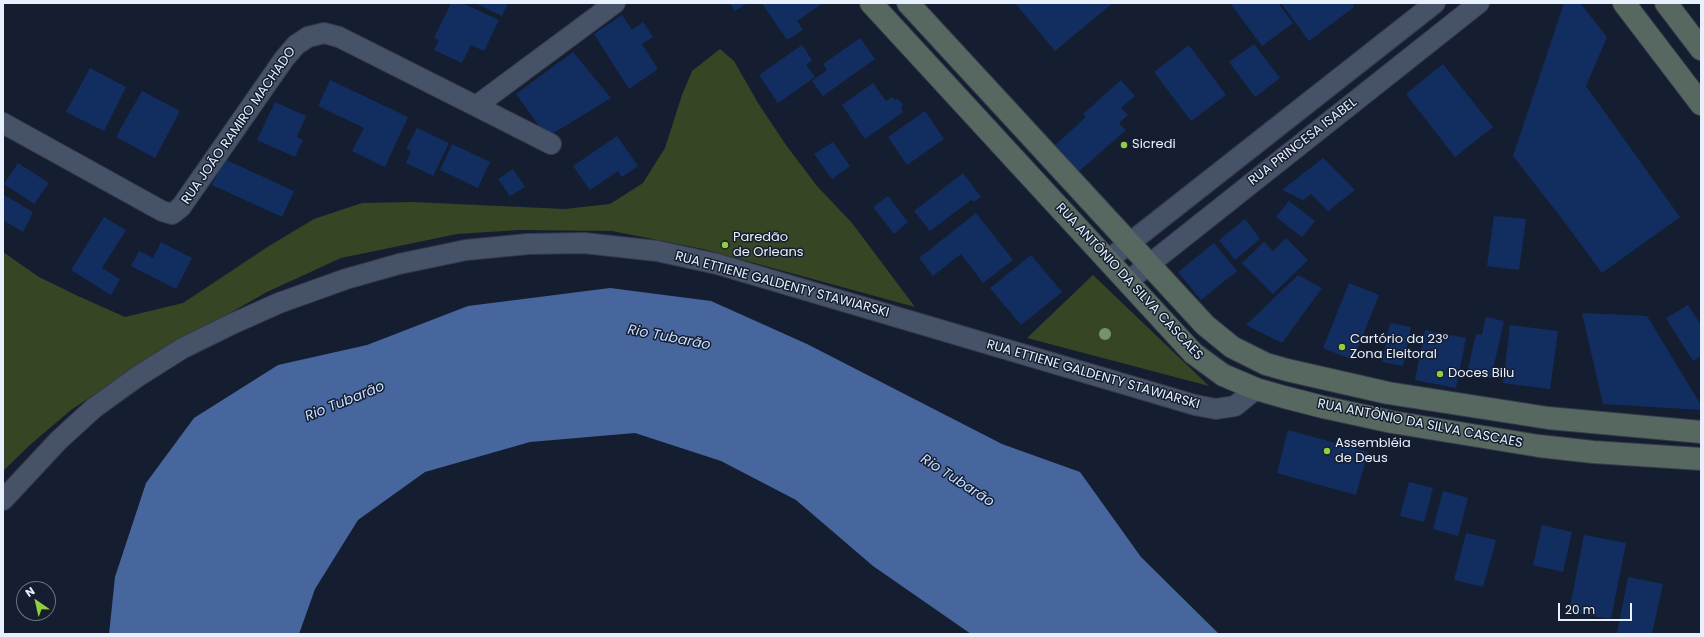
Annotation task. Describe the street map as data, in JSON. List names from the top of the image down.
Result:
{
  "streets": {
    "main road": ["RUA ANTÔNIO DA SILVA CASCAES"],
    "street": ["RUA JOÃO RAMIRO MACHADO", "RUA PRINCESA ISABEL", "RUA ETTIENE GALDENTY STAWIARSKI"]
  },
  "crossings": [
    ["RUA PRINCESA ISABEL", "RUA ANTÔNIO DA SILVA CASCAES"],
    ["RUA ANTÔNIO DA SILVA CASCAES", "RUA ETTIENE GALDENTY STAWIARSKI"]
  ],
  "water": ["Rio Tubarão"],
  "places": [
    "Sicredi",
    "Paredão de Orleans",
    "Cartório da 23° Zona Eleitoral",
    "Doces Bilu",
    "Assembléia de Deus"
  ],
  "scale_bar": "20 m",
  "north": "top left"
}
